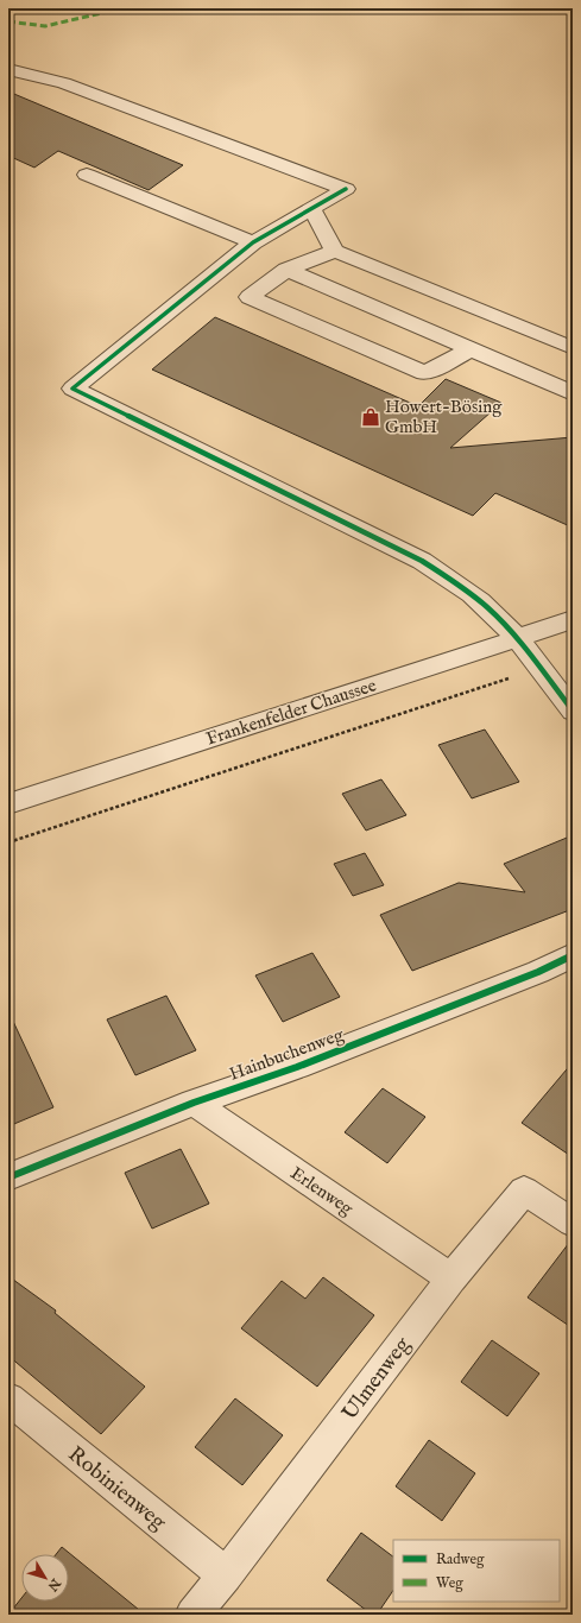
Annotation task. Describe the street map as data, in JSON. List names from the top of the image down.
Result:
{
  "streets": {
    "street": [
      "Frankenfelder Chaussee",
      "Hainbuchenweg",
      "Erlenweg",
      "Ulmenweg",
      "Robinienweg"
    ]
  },
  "crossings": [
    ["Hainbuchenweg", "Erlenweg"],
    ["Erlenweg", "Ulmenweg"],
    ["Ulmenweg", "Robinienweg"]
  ],
  "places": {
    "shop": ["Howert-Bösing GmbH"]
  },
  "legend": ["Radweg", "Weg"],
  "north": "bottom right"
}
